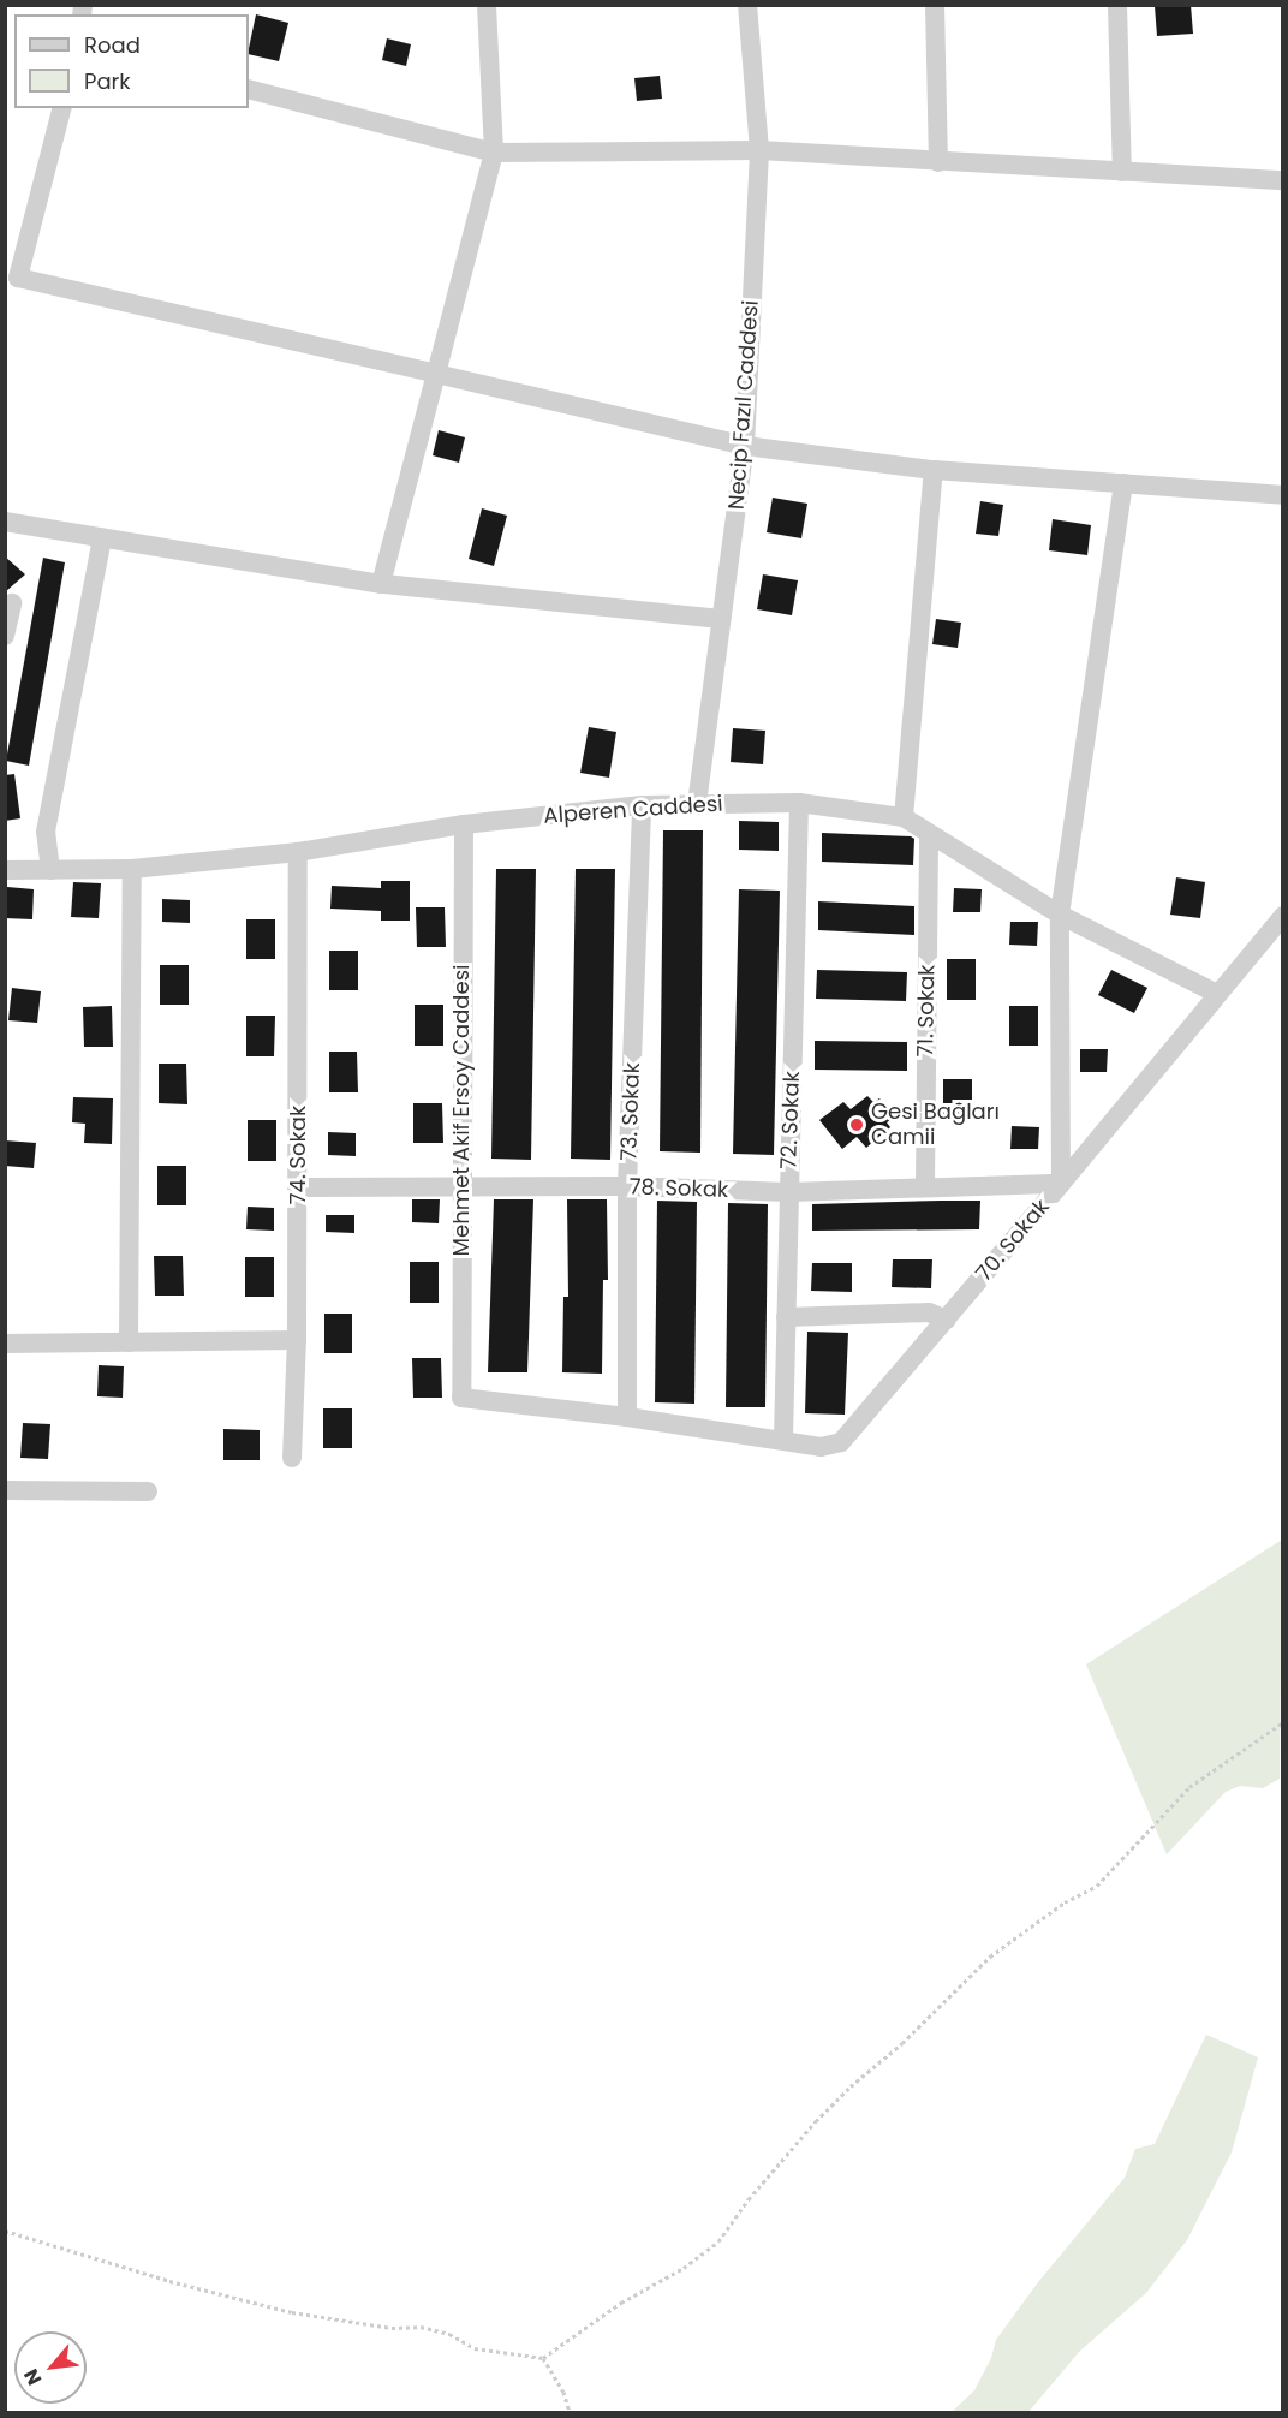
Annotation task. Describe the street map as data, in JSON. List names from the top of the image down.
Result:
{
  "streets": {
    "street": [
      "Necip Fazıl Caddesi",
      "Alperen Caddesi",
      "71. Sokak",
      "Mehmet Akif Ersoy Caddesi",
      "73. Sokak",
      "72. Sokak",
      "74. Sokak",
      "78. Sokak",
      "70. Sokak"
    ]
  },
  "crossings": [
    ["Necip Fazıl Caddesi", "Alperen Caddesi"],
    ["Alperen Caddesi", "71. Sokak"],
    ["Alperen Caddesi", "Mehmet Akif Ersoy Caddesi"],
    ["Alperen Caddesi", "73. Sokak"],
    ["Alperen Caddesi", "72. Sokak"],
    ["Alperen Caddesi", "74. Sokak"],
    ["Alperen Caddesi", "70. Sokak"],
    ["71. Sokak", "78. Sokak"],
    ["Mehmet Akif Ersoy Caddesi", "73. Sokak"],
    ["Mehmet Akif Ersoy Caddesi", "78. Sokak"],
    ["73. Sokak", "78. Sokak"],
    ["72. Sokak", "78. Sokak"],
    ["72. Sokak", "70. Sokak"],
    ["74. Sokak", "78. Sokak"],
    ["78. Sokak", "70. Sokak"]
  ],
  "places": ["Gesi Bağları Camii"],
  "legend": ["Road", "Park"],
  "north": "bottom left"
}
